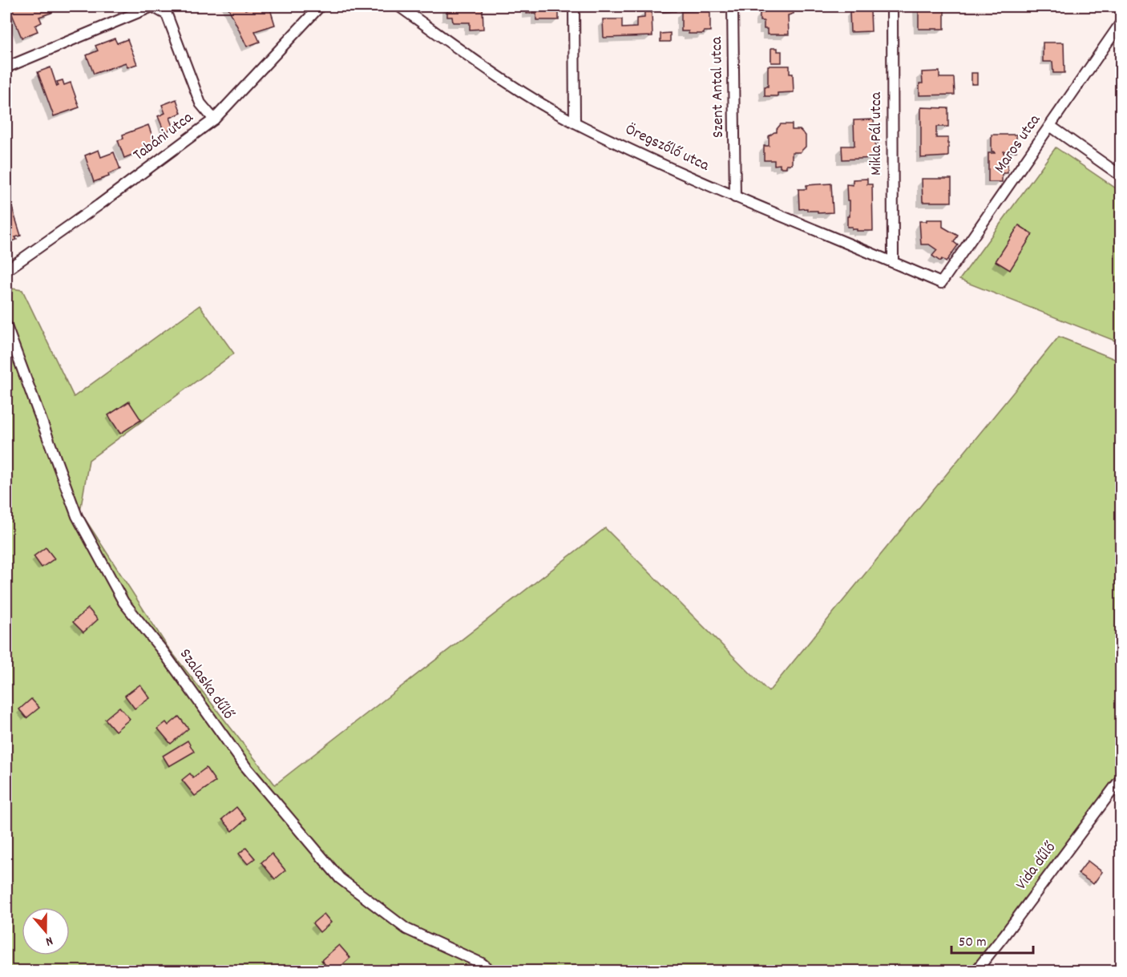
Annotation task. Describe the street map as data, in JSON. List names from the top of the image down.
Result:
{
  "streets": {
    "street": [
      "Szent Antal utca",
      "Mikla Pál utca",
      "Tabáni utca",
      "Maros utca",
      "Öregszőlő utca",
      "Szalaska dűlő",
      "Vida dűlő"
    ]
  },
  "crossings": [
    ["Szent Antal utca", "Öregszőlő utca"],
    ["Mikla Pál utca", "Öregszőlő utca"],
    ["Maros utca", "Öregszőlő utca"]
  ],
  "scale_bar": "50 m",
  "north": "bottom"
}
